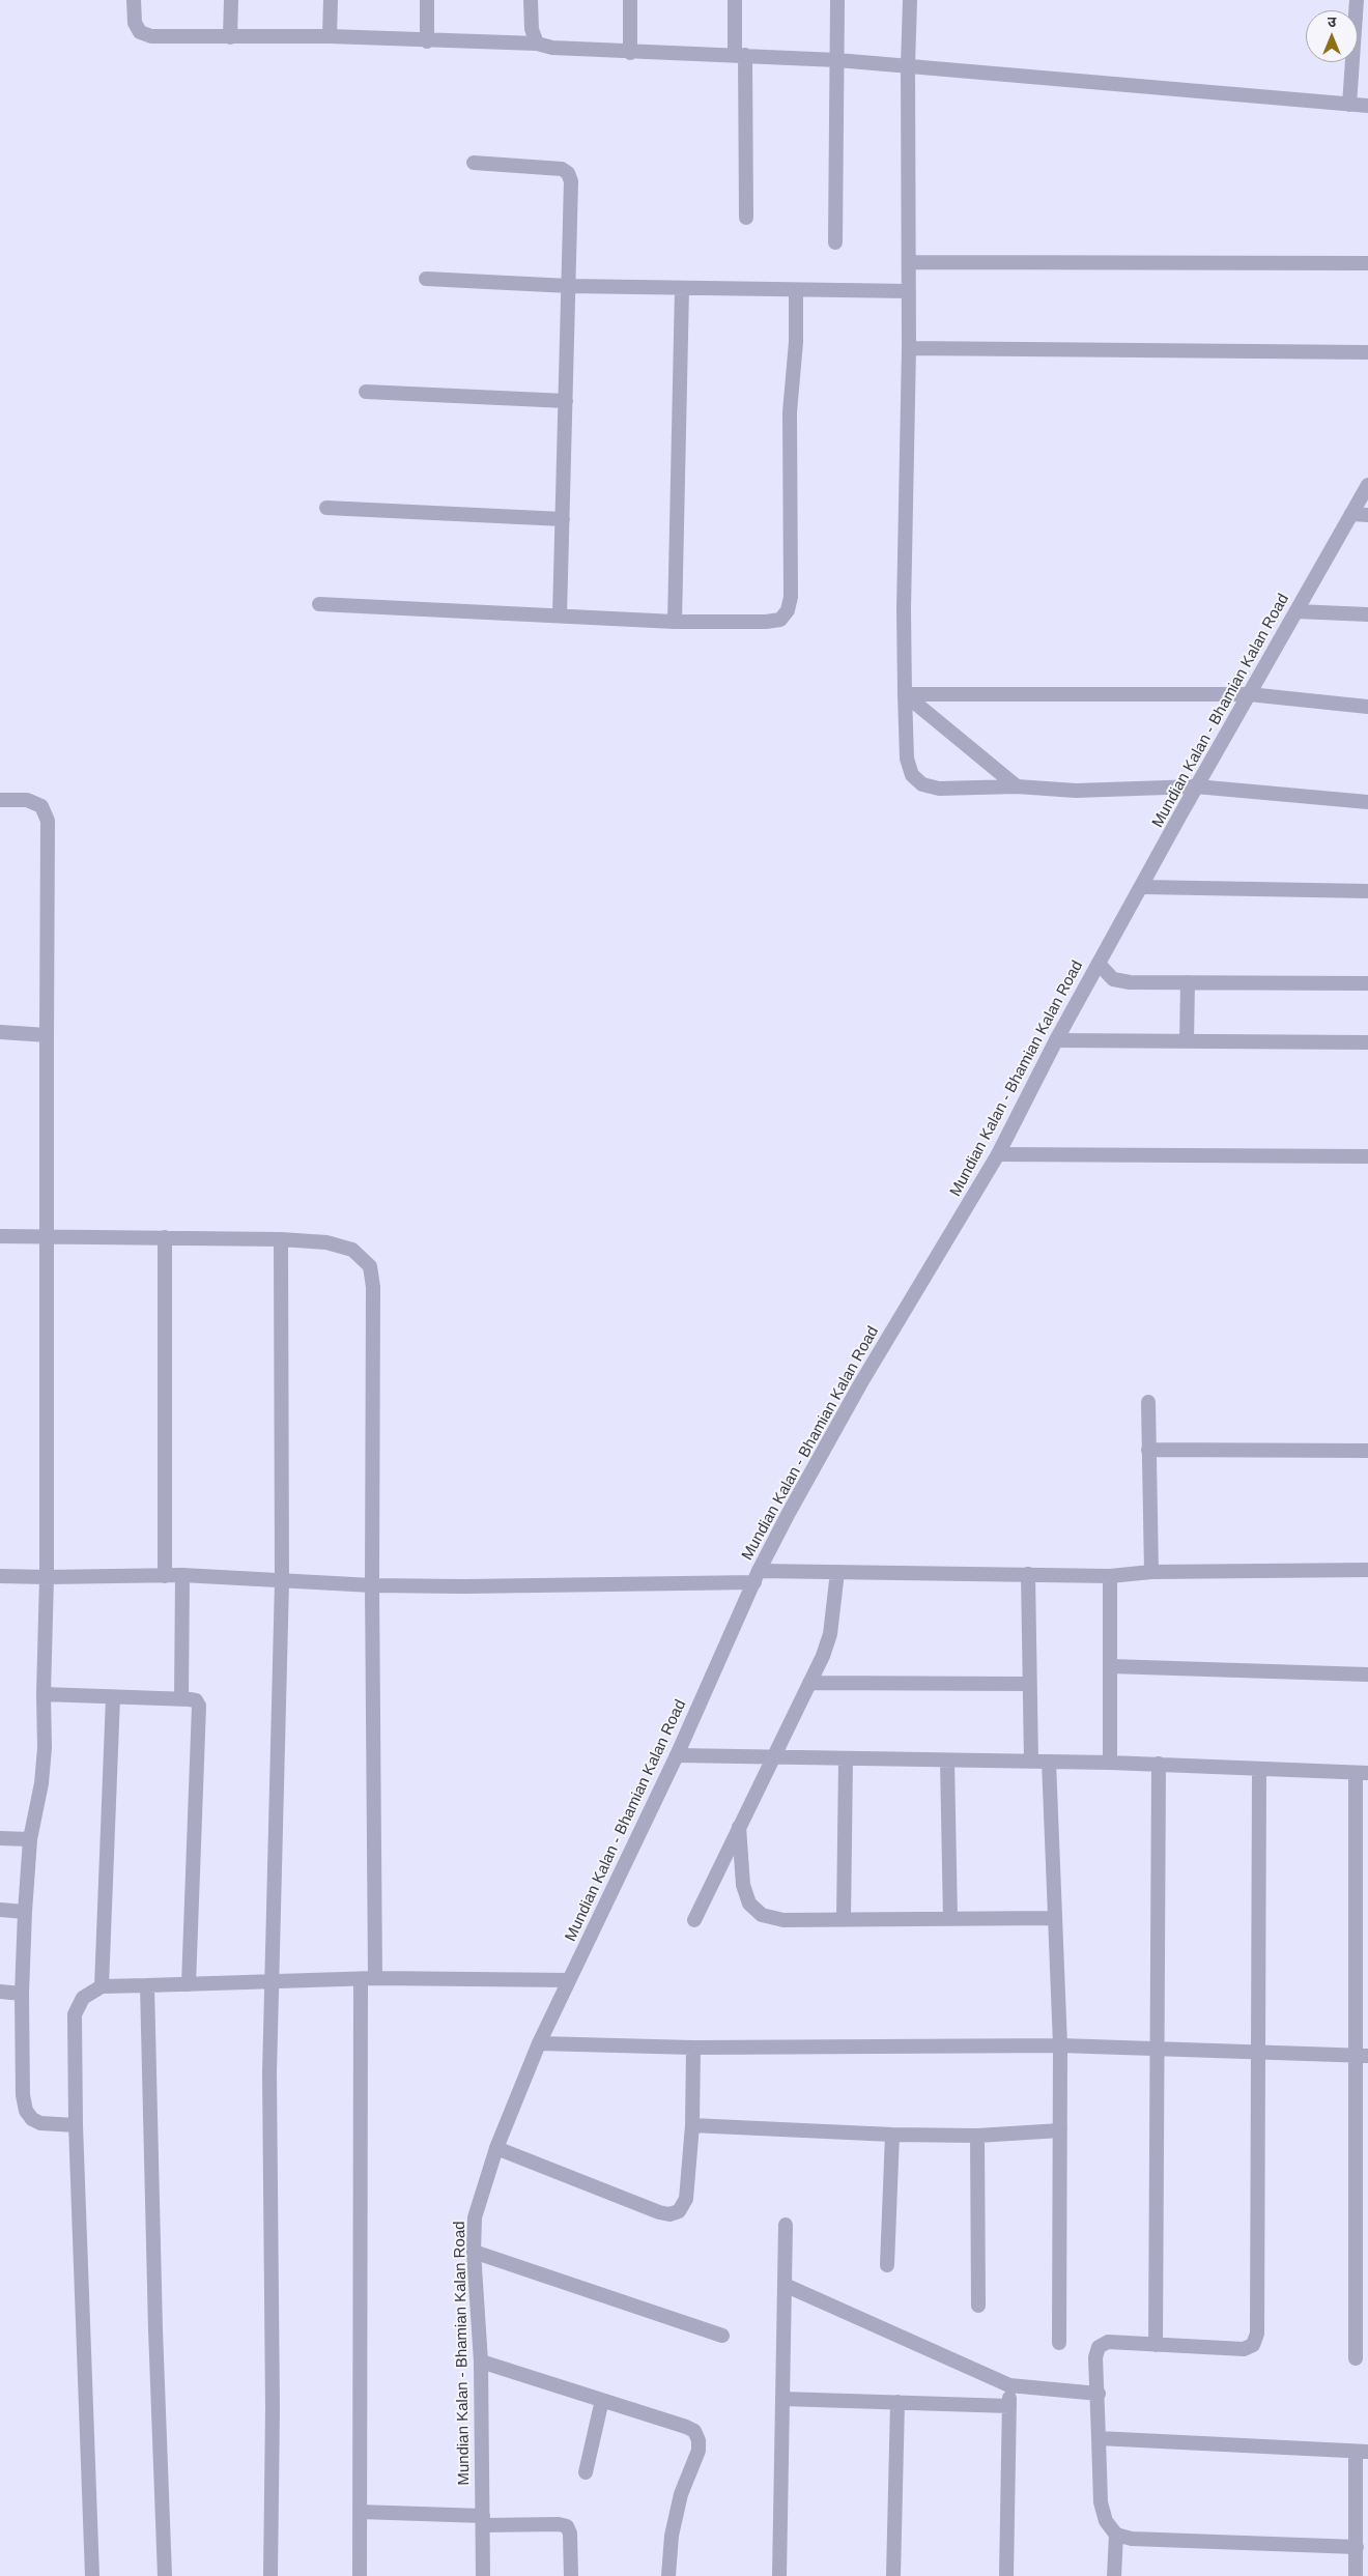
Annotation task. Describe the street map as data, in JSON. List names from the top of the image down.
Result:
{
  "streets": {
    "street": ["Mundian Kalan - Bhamian Kalan Road"]
  },
  "north": "top"
}
